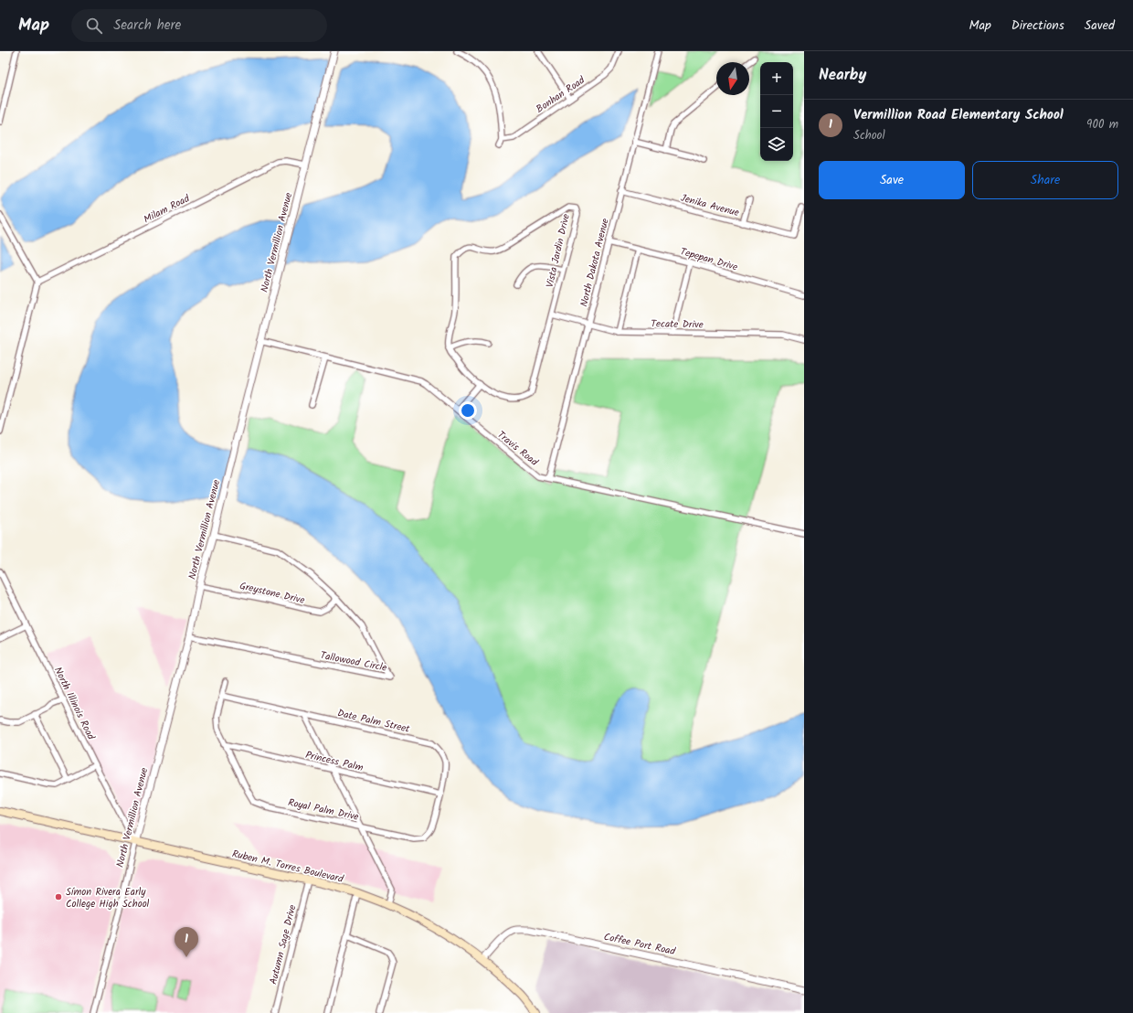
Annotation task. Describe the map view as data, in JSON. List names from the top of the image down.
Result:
{
  "streets": {
    "main road": ["Ruben M. Torres Boulevard"],
    "street": [
      "Bonhan Road",
      "Jenika Avenue",
      "Milam Road",
      "North Vermillion Avenue",
      "Vista Jardin Drive",
      "Tepepan Drive",
      "North Dakota Avenue",
      "Tecate Drive",
      "Travis Road",
      "Greystone Drive",
      "Tallowood Circle",
      "North Illinois Road",
      "Date Palm Street",
      "Princess Palm",
      "Royal Palm Drive",
      "Coffee Port Road",
      "Autumn Sage Drive"
    ]
  },
  "crossings": [
    ["Jenika Avenue", "North Dakota Avenue"],
    ["Milam Road", "North Vermillion Avenue"],
    ["North Vermillion Avenue", "Travis Road"],
    ["North Vermillion Avenue", "Greystone Drive"],
    ["North Vermillion Avenue", "Tallowood Circle"],
    ["North Vermillion Avenue", "North Illinois Road"],
    ["North Vermillion Avenue", "Ruben M. Torres Boulevard"],
    ["Vista Jardin Drive", "Tecate Drive"],
    ["Tepepan Drive", "North Dakota Avenue"],
    ["North Dakota Avenue", "Tecate Drive"],
    ["North Dakota Avenue", "Travis Road"],
    ["Greystone Drive", "Tallowood Circle"],
    ["North Illinois Road", "Ruben M. Torres Boulevard"],
    ["Date Palm Street", "Royal Palm Drive"],
    ["Princess Palm", "Royal Palm Drive"],
    ["Ruben M. Torres Boulevard", "Coffee Port Road"],
    ["Ruben M. Torres Boulevard", "Autumn Sage Drive"]
  ],
  "places": ["Símon Rivera Early College High School"],
  "north": "bottom",
  "page": {
    "header": "Map",
    "search": "Search here",
    "nav": ["Map", "Directions", "Saved"],
    "heading": "Nearby",
    "map_buttons": ["+", "−"],
    "list": [
      {
        "mark": "1",
        "name": "Vermillion Road Elementary School",
        "note": "School",
        "value": "900 m"
      }
    ],
    "buttons": ["Save", "Share"],
    "pins": "1"
  }
}
